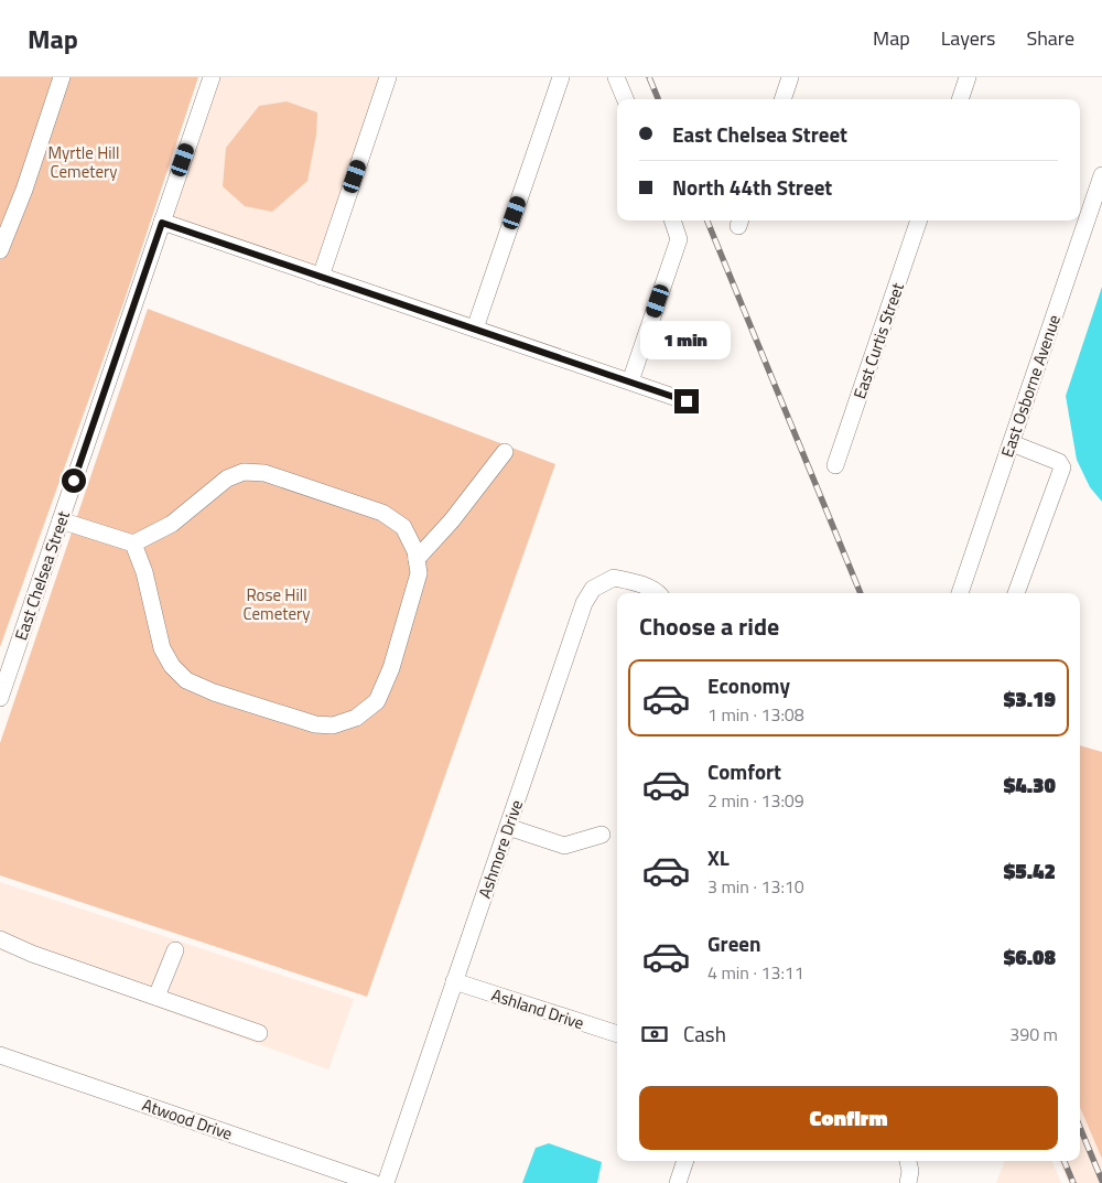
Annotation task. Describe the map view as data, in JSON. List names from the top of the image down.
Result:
{
  "streets": {
    "street": [
      "East Curtis Street",
      "East Osborne Avenue",
      "East Chelsea Street",
      "Ashmore Drive",
      "Ashland Drive",
      "Atwood Drive"
    ]
  },
  "crossings": [
    ["Ashmore Drive", "Ashland Drive"]
  ],
  "parks": ["Myrtle Hill Cemetery", "Rose Hill Cemetery"],
  "page": {
    "header": "Map",
    "nav": ["Map", "Layers", "Share"],
    "banner": ["East Chelsea Street", "North 44th Street"],
    "bubble": "1 min",
    "heading": "Choose a ride",
    "list": [
      {
        "name": "Economy",
        "note": "1 min · 13:08",
        "value": "$3.19"
      },
      {
        "name": "Comfort",
        "note": "2 min · 13:09",
        "value": "$4.30"
      },
      {
        "name": "XL",
        "note": "3 min · 13:10",
        "value": "$5.42"
      },
      {
        "name": "Green",
        "note": "4 min · 13:11",
        "value": "$6.08"
      }
    ],
    "pay": ["Cash", "390 m"],
    "buttons": "Confirm"
  }
}
